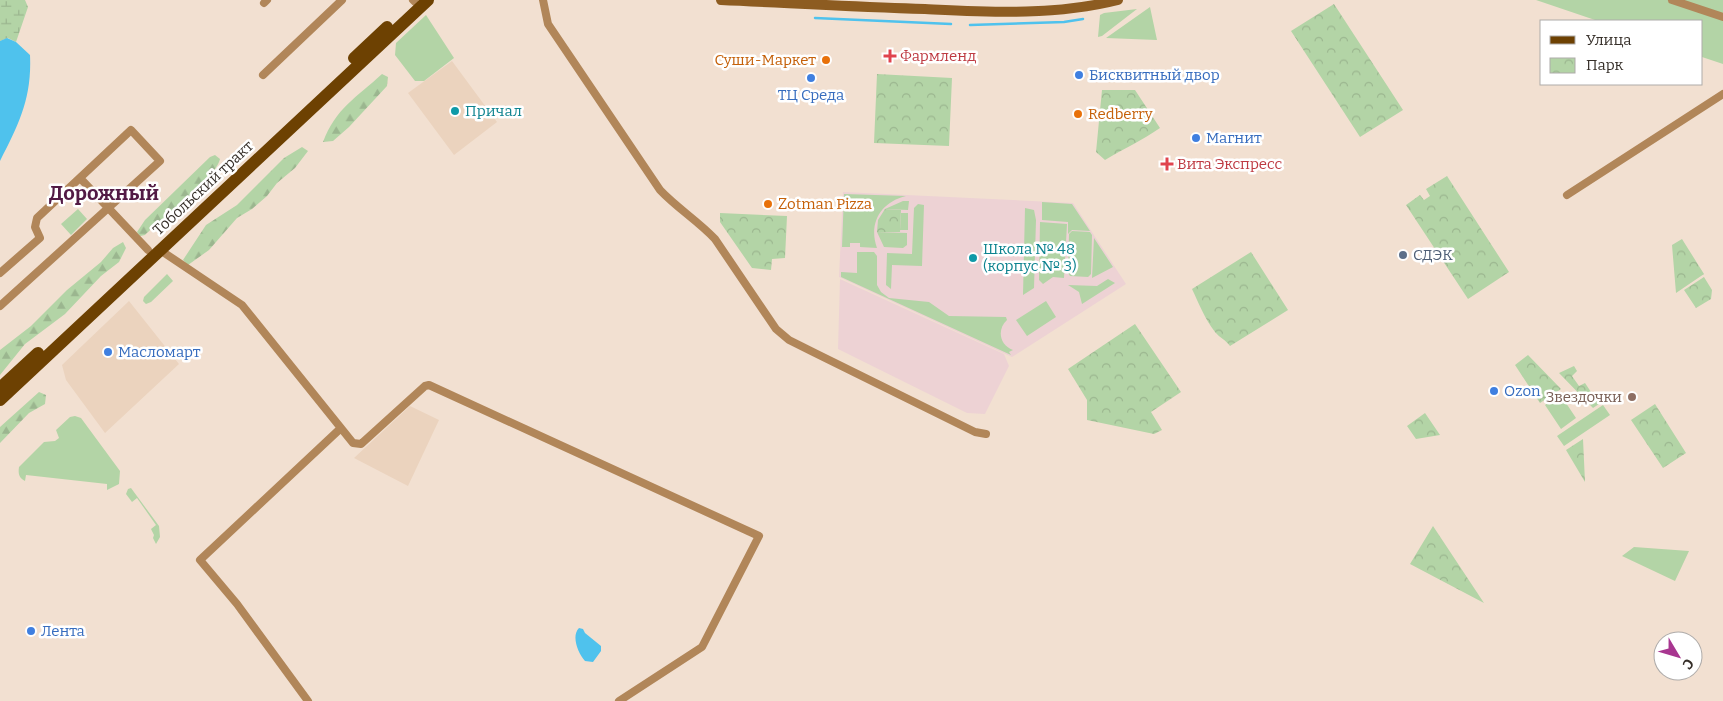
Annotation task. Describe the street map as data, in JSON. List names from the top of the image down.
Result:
{
  "streets": {
    "main road": ["Тобольский тракт"]
  },
  "districts": ["Дорожный"],
  "places": {
    "health": ["Фармленд", "Вита Экспресс"],
    "other": [
      "Суши-Маркет",
      "Бисквитный двор",
      "ТЦ Среда",
      "Причал",
      "Redberry",
      "Магнит",
      "Zotman Pizza",
      "СДЭК",
      "Школа № 48 (корпус № 3)",
      "Масломарт",
      "Ozon",
      "Звездочки",
      "Лента"
    ]
  },
  "legend": ["Улица", "Парк"],
  "north": "bottom right"
}
